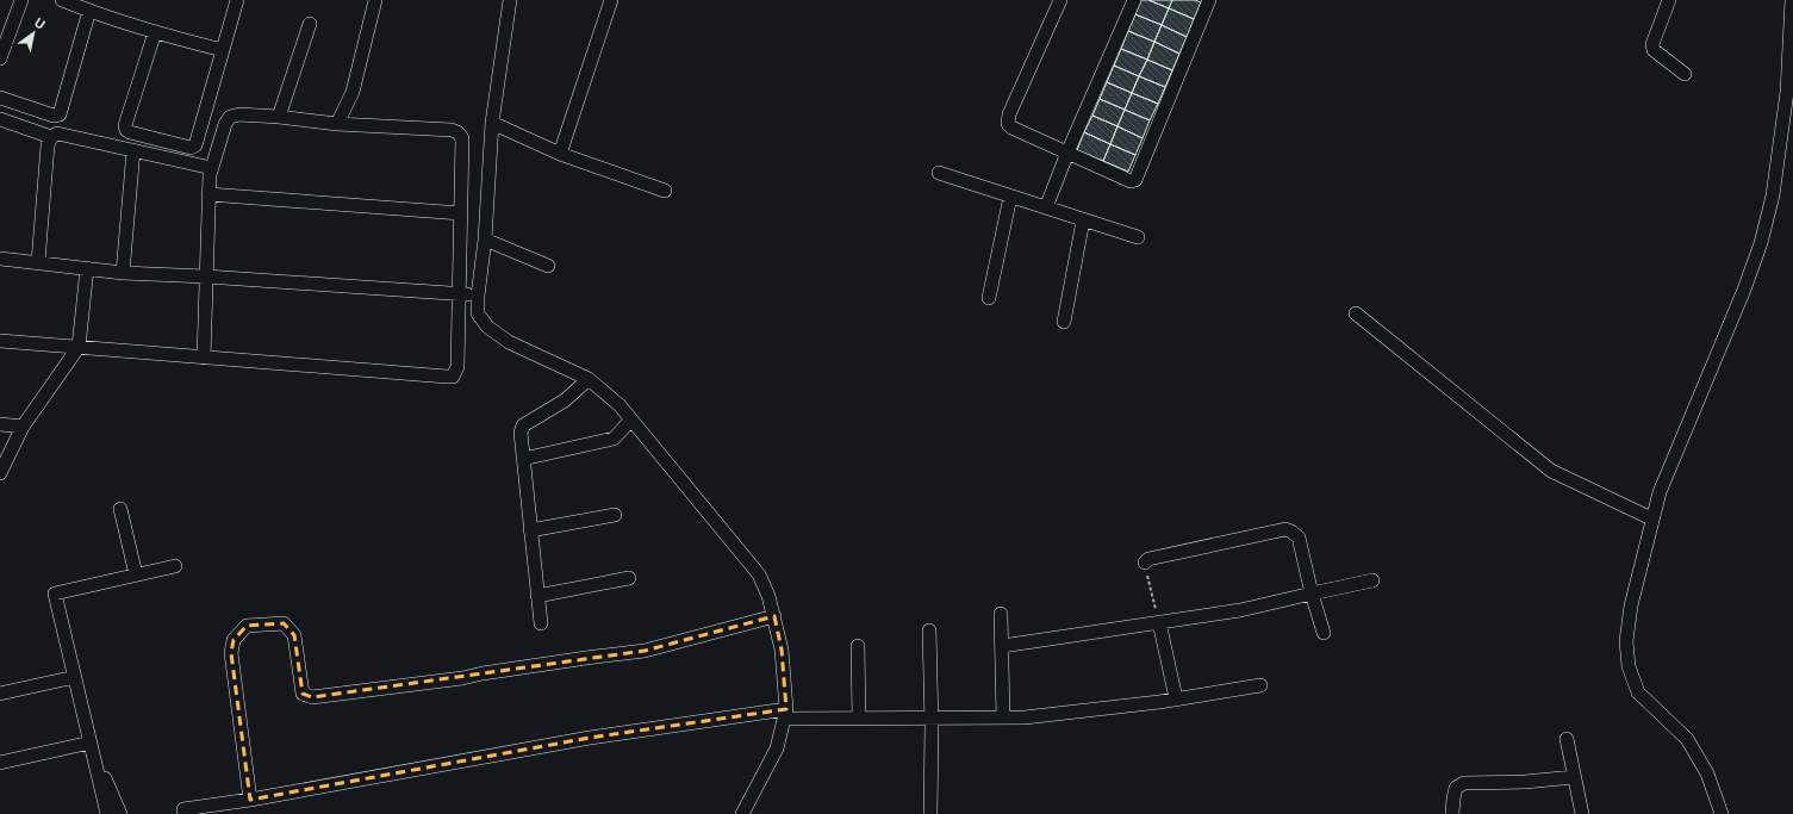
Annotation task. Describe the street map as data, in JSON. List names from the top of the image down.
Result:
{
  "north": "top right"
}
